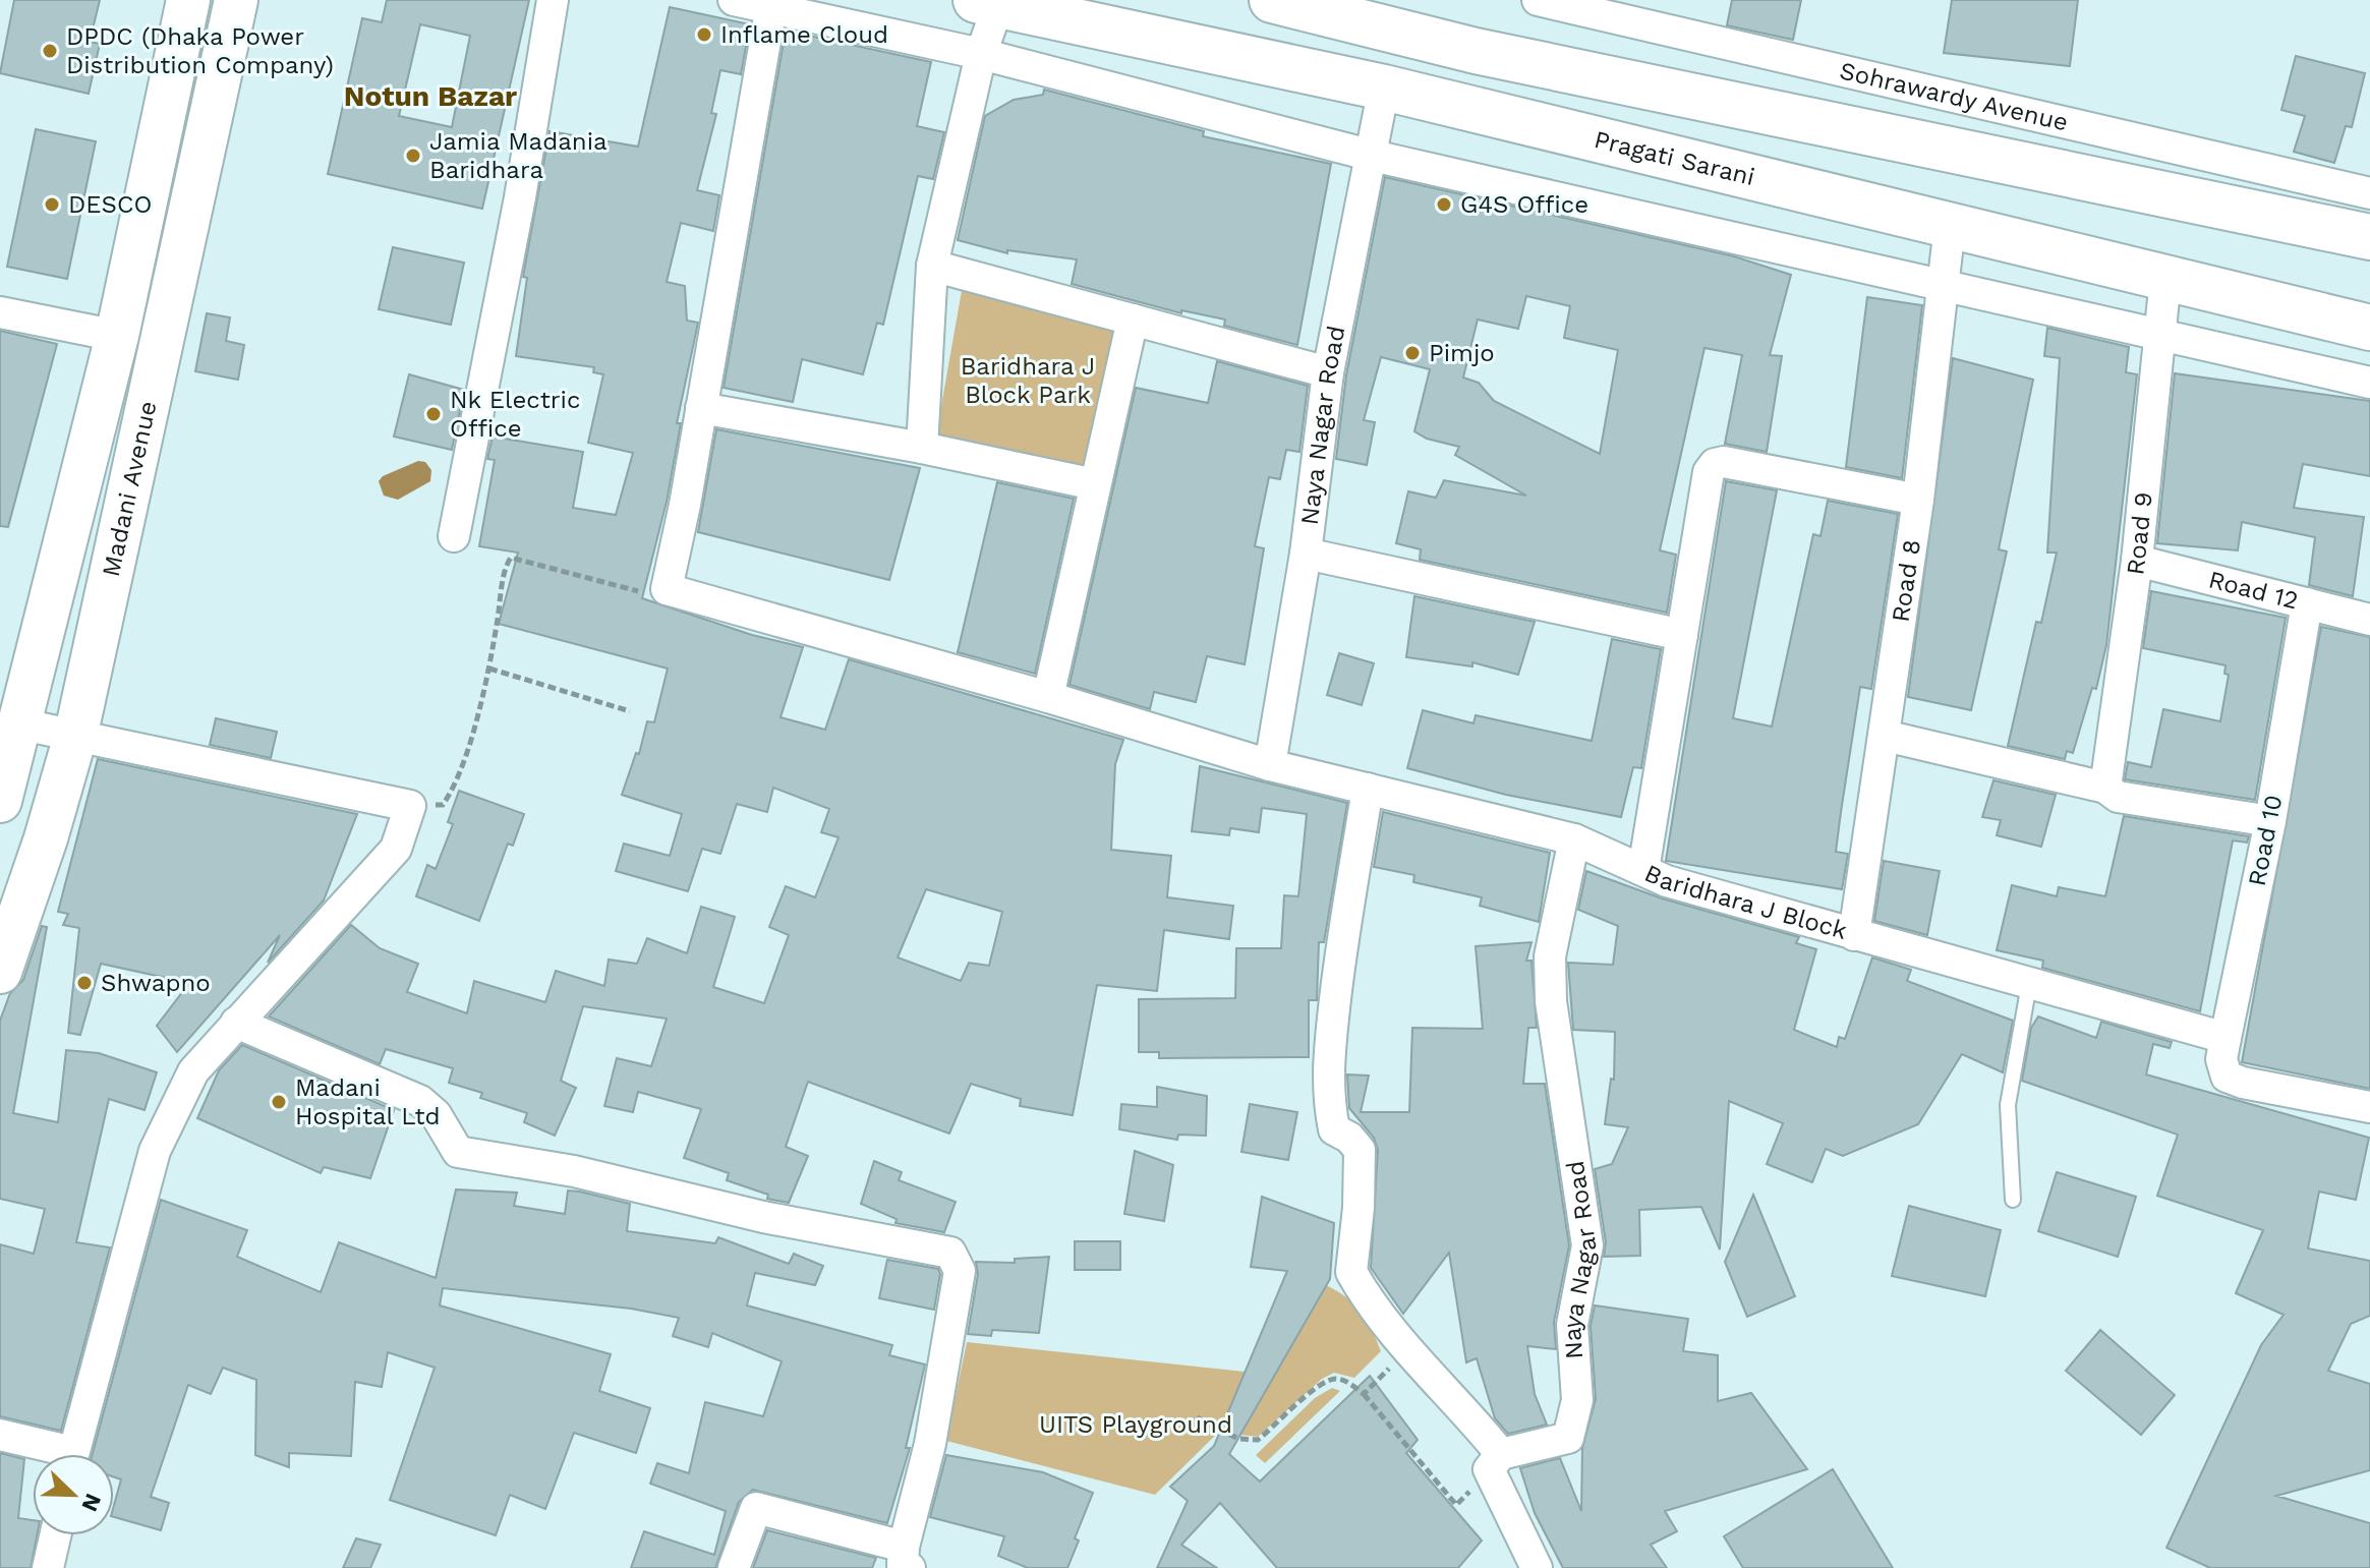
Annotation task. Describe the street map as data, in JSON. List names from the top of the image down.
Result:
{
  "streets": {
    "main road": ["Pragati Sarani", "Madani Avenue"],
    "street": [
      "Sohrawardy Avenue",
      "Naya Nagar Road",
      "Road 9",
      "Road 8",
      "Road 12",
      "Road 10",
      "Baridhara J Block"
    ]
  },
  "crossings": [
    ["Pragati Sarani", "Naya Nagar Road"],
    ["Pragati Sarani", "Road 9"],
    ["Pragati Sarani", "Road 8"],
    ["Naya Nagar Road", "Baridhara J Block"],
    ["Road 9", "Road 12"],
    ["Road 8", "Baridhara J Block"],
    ["Road 12", "Road 10"],
    ["Road 10", "Baridhara J Block"]
  ],
  "districts": ["Notun Bazar"],
  "parks": ["Baridhara J Block Park", "UITS Playground"],
  "places": [
    "Inflame Cloud",
    "DPDC (Dhaka Power Distribution Company)",
    "Jamia Madania Baridhara",
    "DESCO",
    "G4S Office",
    "Pimjo",
    "Nk Electric Office",
    "Shwapno",
    "Madani Hospital Ltd"
  ],
  "north": "bottom right"
}
